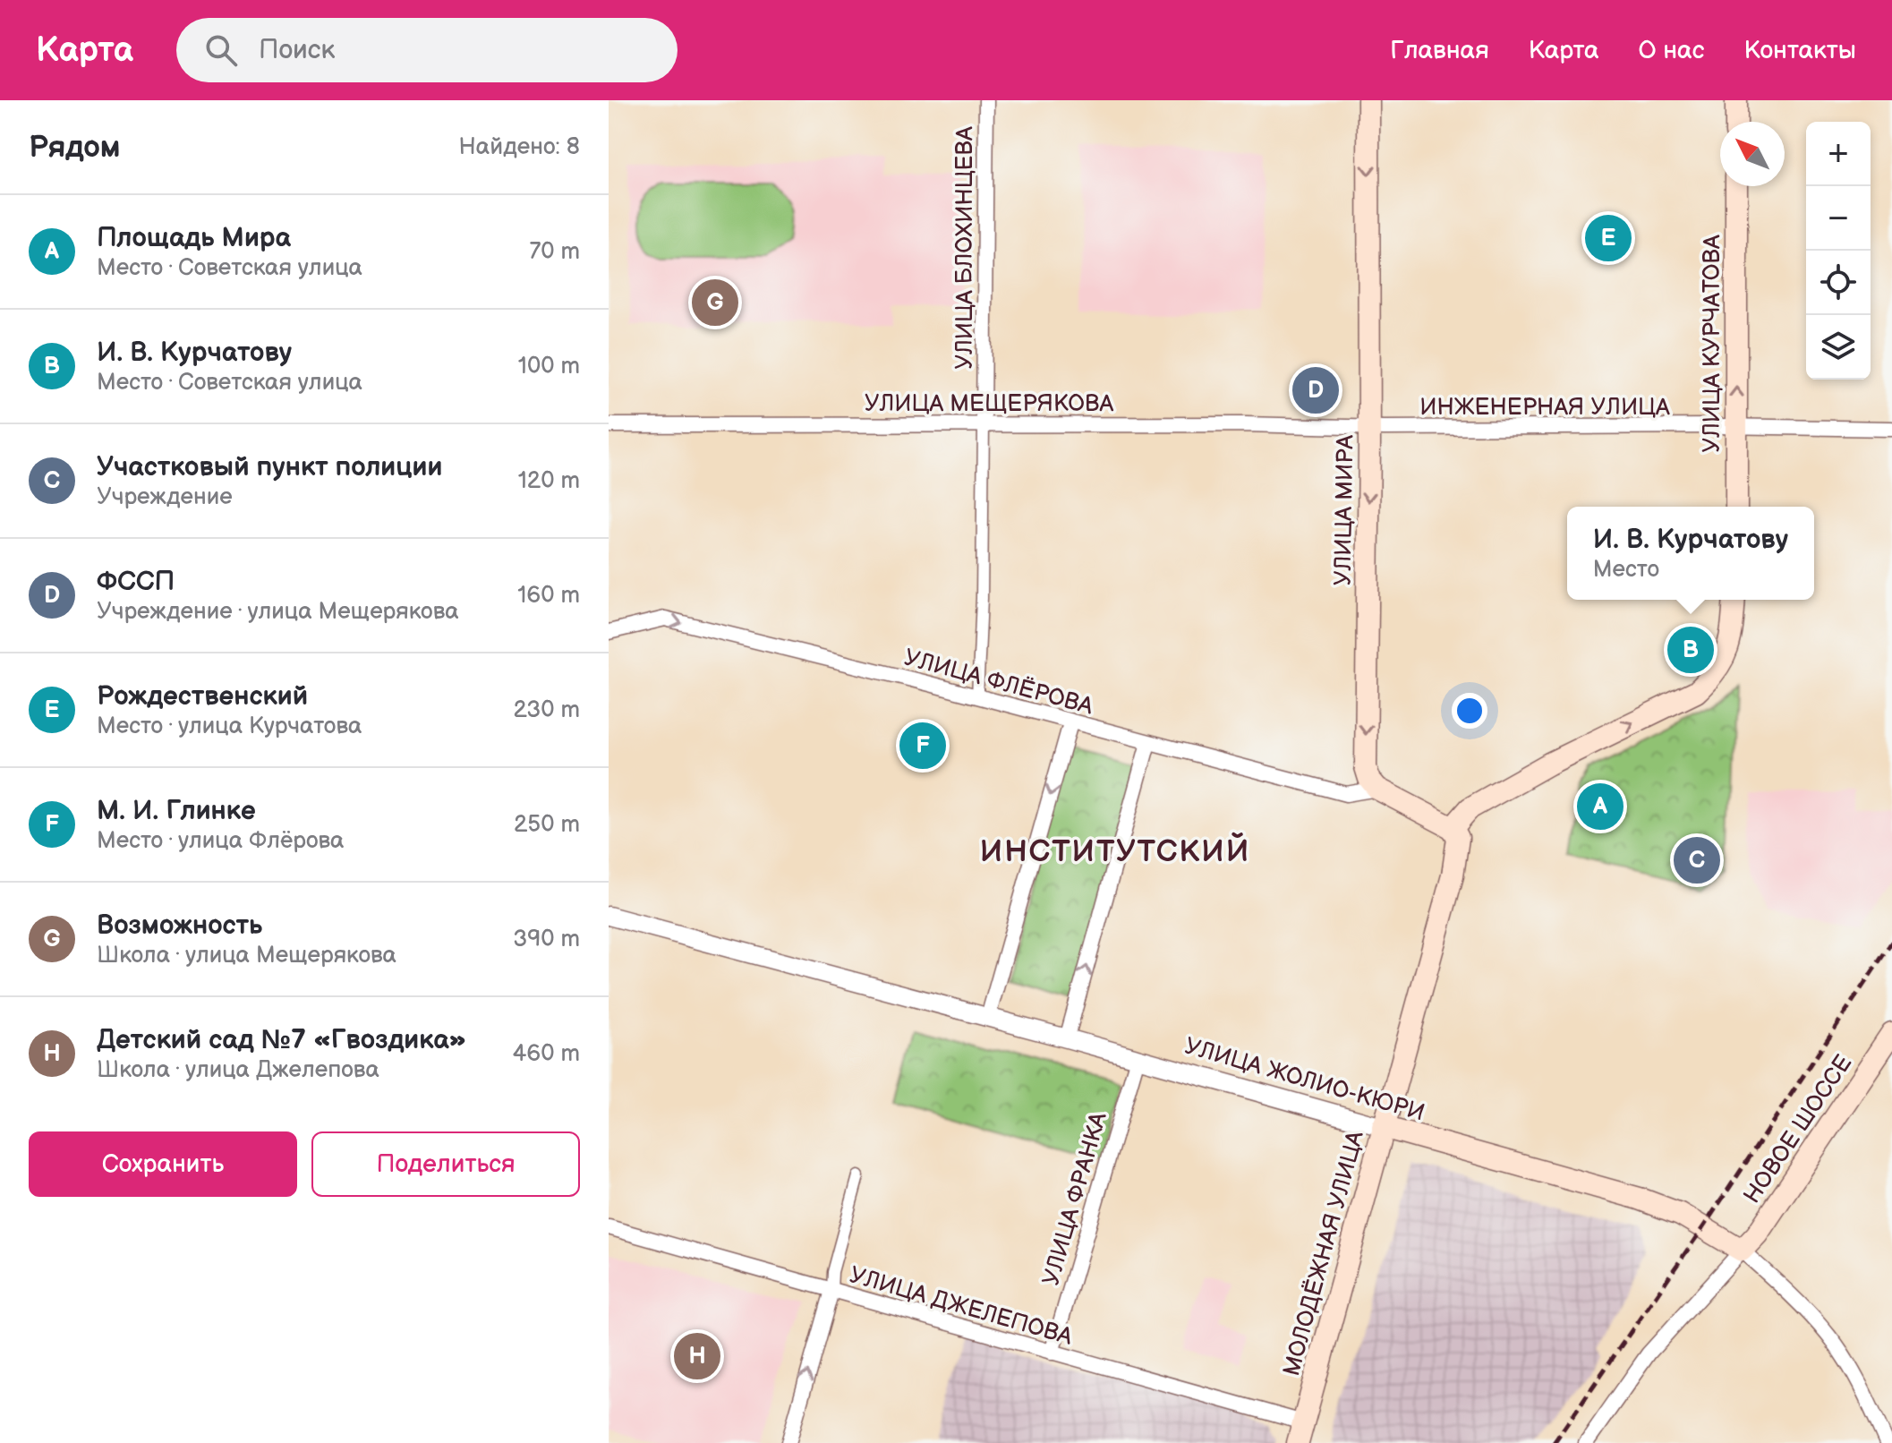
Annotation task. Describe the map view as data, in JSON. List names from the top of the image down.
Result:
{
  "streets": {
    "main road": [
      "УЛИЦА КУРЧАТОВА",
      "УЛИЦА МИРА",
      "УЛИЦА ЖОЛИО-КЮРИ",
      "НОВОЕ ШОССЕ",
      "МОЛОДЁЖНАЯ УЛИЦА"
    ],
    "street": [
      "УЛИЦА БЛОХИНЦЕВА",
      "УЛИЦА МЕЩЕРЯКОВА",
      "ИНЖЕНЕРНАЯ УЛИЦА",
      "УЛИЦА ФЛЁРОВА",
      "УЛИЦА ФРАНКА",
      "УЛИЦА ДЖЕЛЕПОВА"
    ]
  },
  "crossings": [
    ["УЛИЦА БЛОХИНЦЕВА", "УЛИЦА МЕЩЕРЯКОВА"],
    ["УЛИЦА БЛОХИНЦЕВА", "УЛИЦА ФЛЁРОВА"],
    ["УЛИЦА КУРЧАТОВА", "ИНЖЕНЕРНАЯ УЛИЦА"],
    ["УЛИЦА МЕЩЕРЯКОВА", "ИНЖЕНЕРНАЯ УЛИЦА"],
    ["УЛИЦА МЕЩЕРЯКОВА", "УЛИЦА МИРА"],
    ["ИНЖЕНЕРНАЯ УЛИЦА", "УЛИЦА МИРА"],
    ["УЛИЦА МИРА", "УЛИЦА ФЛЁРОВА"],
    ["УЛИЦА ЖОЛИО-КЮРИ", "НОВОЕ ШОССЕ"],
    ["УЛИЦА ЖОЛИО-КЮРИ", "УЛИЦА ФРАНКА"],
    ["УЛИЦА ЖОЛИО-КЮРИ", "МОЛОДЁЖНАЯ УЛИЦА"],
    ["УЛИЦА ФРАНКА", "УЛИЦА ДЖЕЛЕПОВА"],
    ["МОЛОДЁЖНАЯ УЛИЦА", "УЛИЦА ДЖЕЛЕПОВА"]
  ],
  "one_way": ["УЛИЦА КУРЧАТОВА", "УЛИЦА МИРА", "УЛИЦА ФЛЁРОВА"],
  "districts": ["ИНСТИТУТСКИЙ"],
  "north": "top left",
  "page": {
    "header": "Карта",
    "search": "Поиск",
    "nav": [
      "Главная",
      "Карта",
      "О нас",
      "Контакты"
    ],
    "heading": ["Рядом", "Найдено: 8"],
    "map_buttons": ["+", "−"],
    "list": [
      {
        "mark": "A",
        "name": "Площадь Мира",
        "note": "Место · Советская улица",
        "value": "70 m"
      },
      {
        "mark": "B",
        "name": "И. В. Курчатову",
        "note": "Место · Советская улица",
        "value": "100 m"
      },
      {
        "mark": "C",
        "name": "Участковый пункт полиции",
        "note": "Учреждение",
        "value": "120 m"
      },
      {
        "mark": "D",
        "name": "ФССП",
        "note": "Учреждение · улица Мещерякова",
        "value": "160 m"
      },
      {
        "mark": "E",
        "name": "Рождественский",
        "note": "Место · улица Курчатова",
        "value": "230 m"
      },
      {
        "mark": "F",
        "name": "М. И. Глинке",
        "note": "Место · улица Флёрова",
        "value": "250 m"
      },
      {
        "mark": "G",
        "name": "Возможность",
        "note": "Школа · улица Мещерякова",
        "value": "390 m"
      },
      {
        "mark": "H",
        "name": "Детский сад №7 «Гвоздика»",
        "note": "Школа · улица Джелепова",
        "value": "460 m"
      }
    ],
    "pins": [
      "E",
      "G",
      "D",
      "B",
      "F",
      "A",
      "C",
      "H"
    ],
    "popup": ["И. В. Курчатову", "Место"],
    "buttons": ["Сохранить", "Поделиться"]
  }
}
